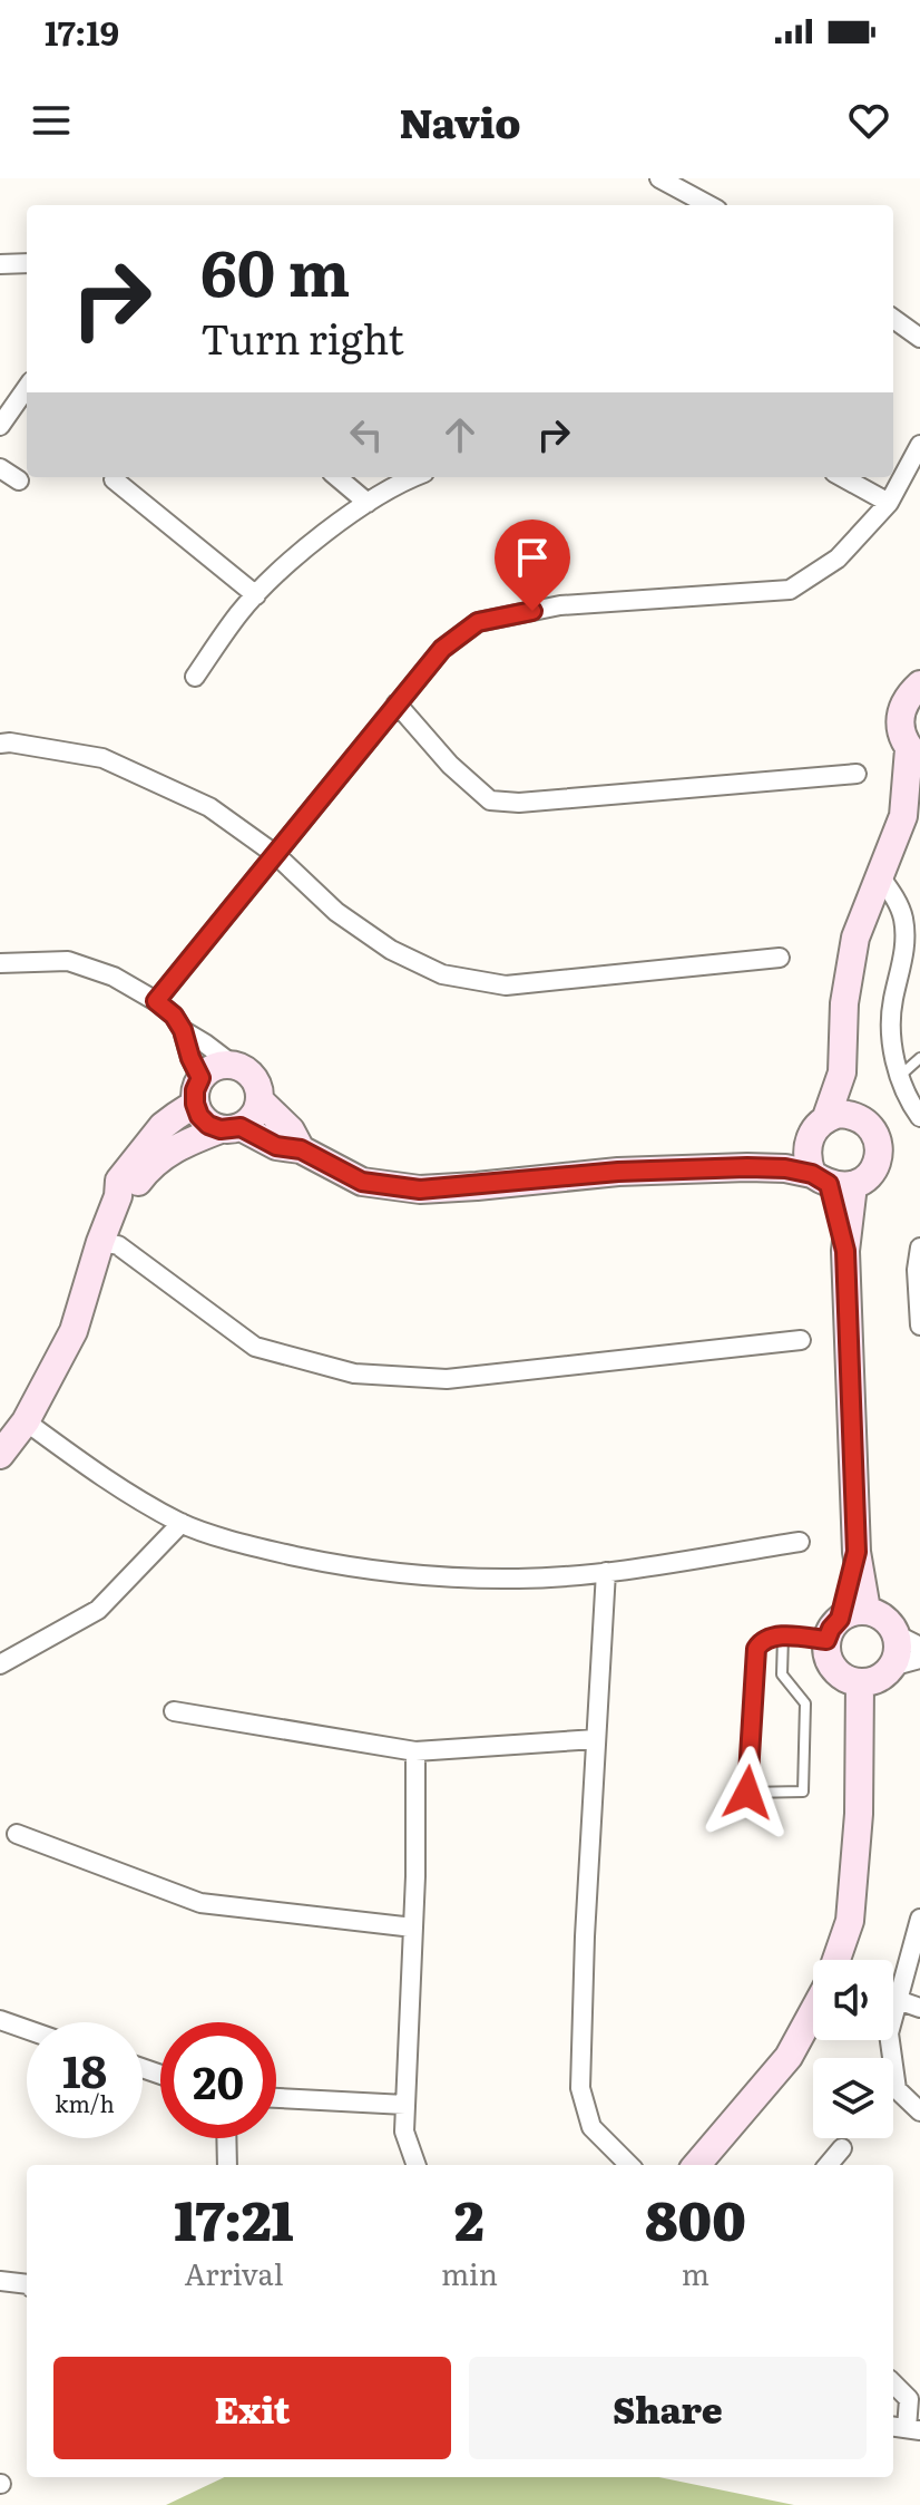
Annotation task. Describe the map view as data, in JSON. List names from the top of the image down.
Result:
{
  "page": {
    "status": "17:19",
    "header": "Navio",
    "turn": ["60 m", "Turn right"],
    "speed": "18 km/h",
    "limit": "20",
    "eta": [
      "17:21",
      "Arrival",
      "2",
      "min",
      "800",
      "m"
    ],
    "buttons": ["Exit", "Share"]
  }
}
